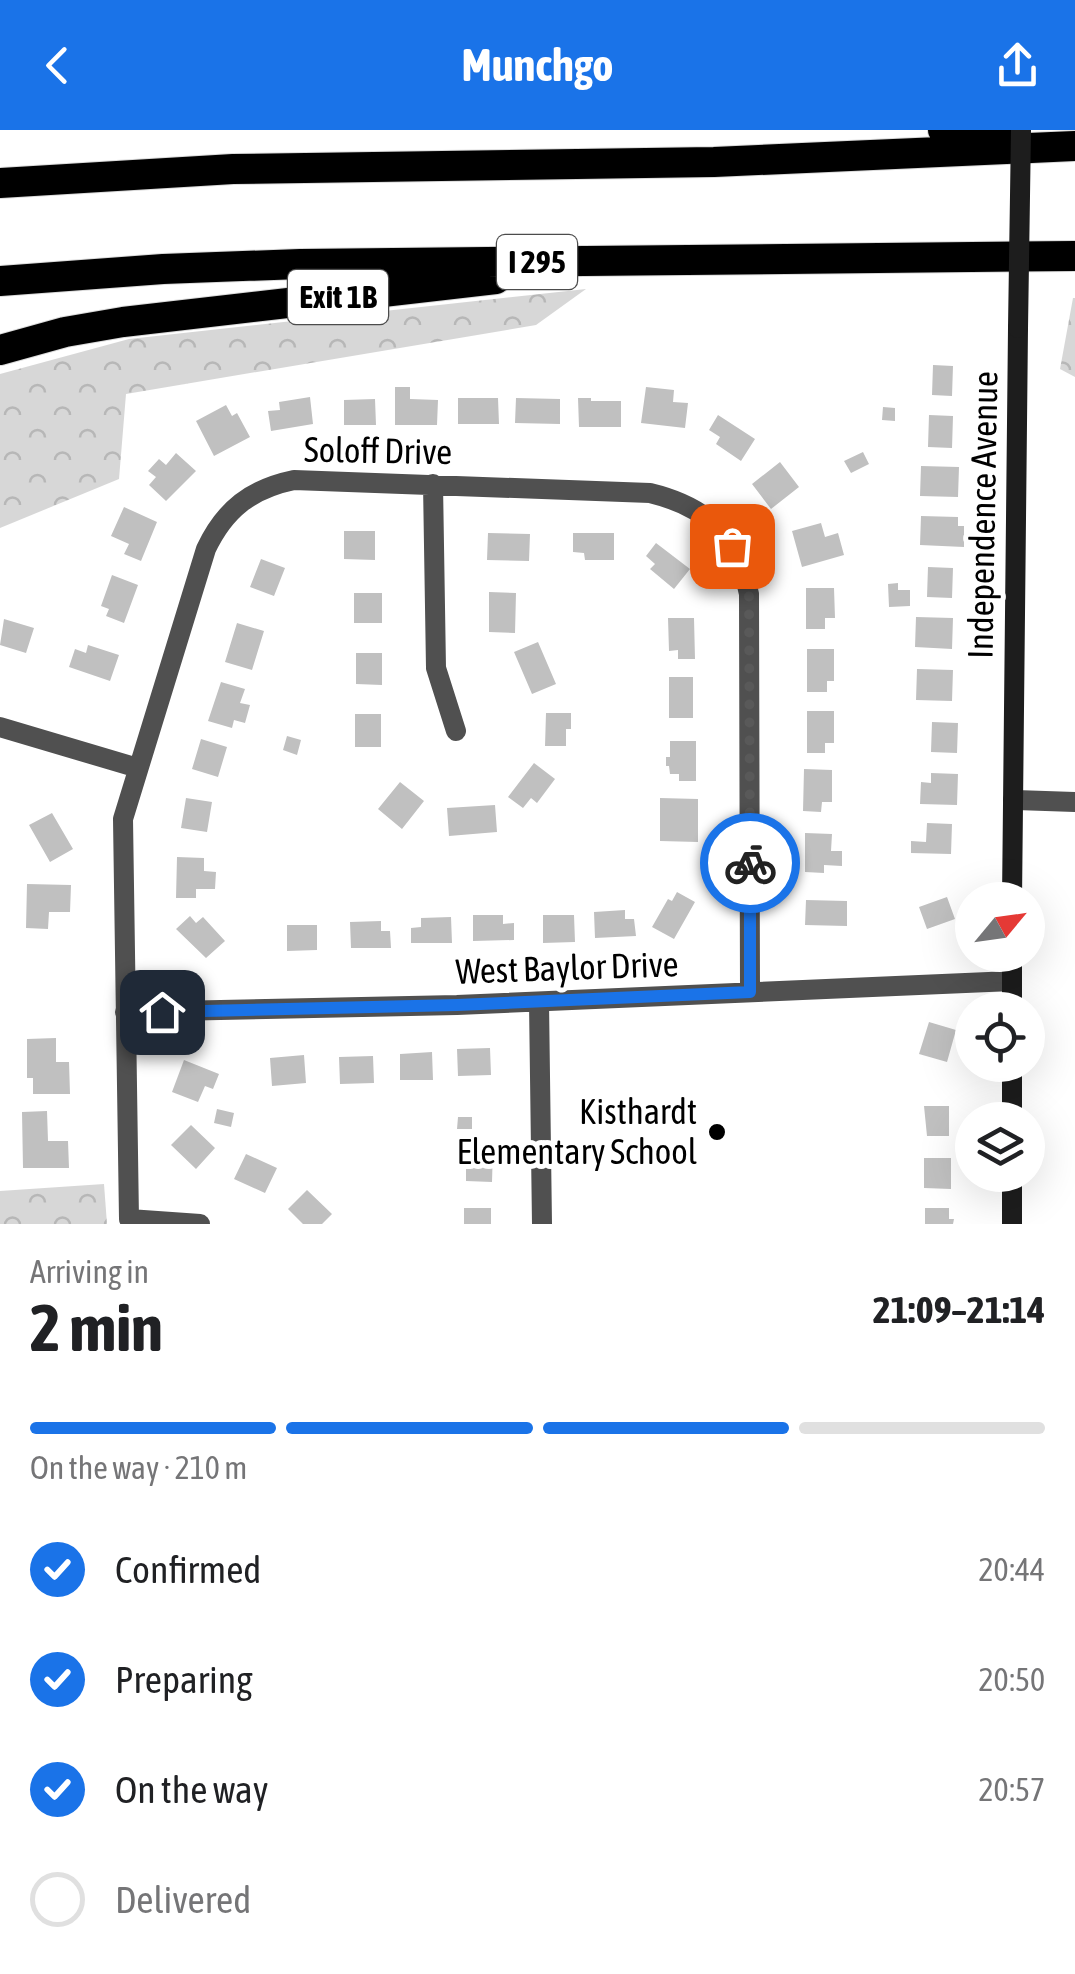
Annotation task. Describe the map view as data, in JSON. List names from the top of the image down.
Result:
{
  "streets": {
    "highway": ["I 295", "Exit 1B"],
    "street": ["Soloff Drive", "Independence Avenue", "West Baylor Drive"]
  },
  "crossings": [
    ["I 295", "Exit 1B"],
    ["Soloff Drive", "West Baylor Drive"]
  ],
  "places": ["Kisthardt Elementary School"],
  "north": "top right",
  "page": {
    "header": "Munchgo",
    "heading": ["2 min", "Arriving in", "21:09–21:14"],
    "bar": "On the way · 210 m",
    "list": [
      ["Confirmed", "20:44"],
      ["Preparing", "20:50"],
      ["On the way", "20:57"],
      "Delivered"
    ]
  }
}
